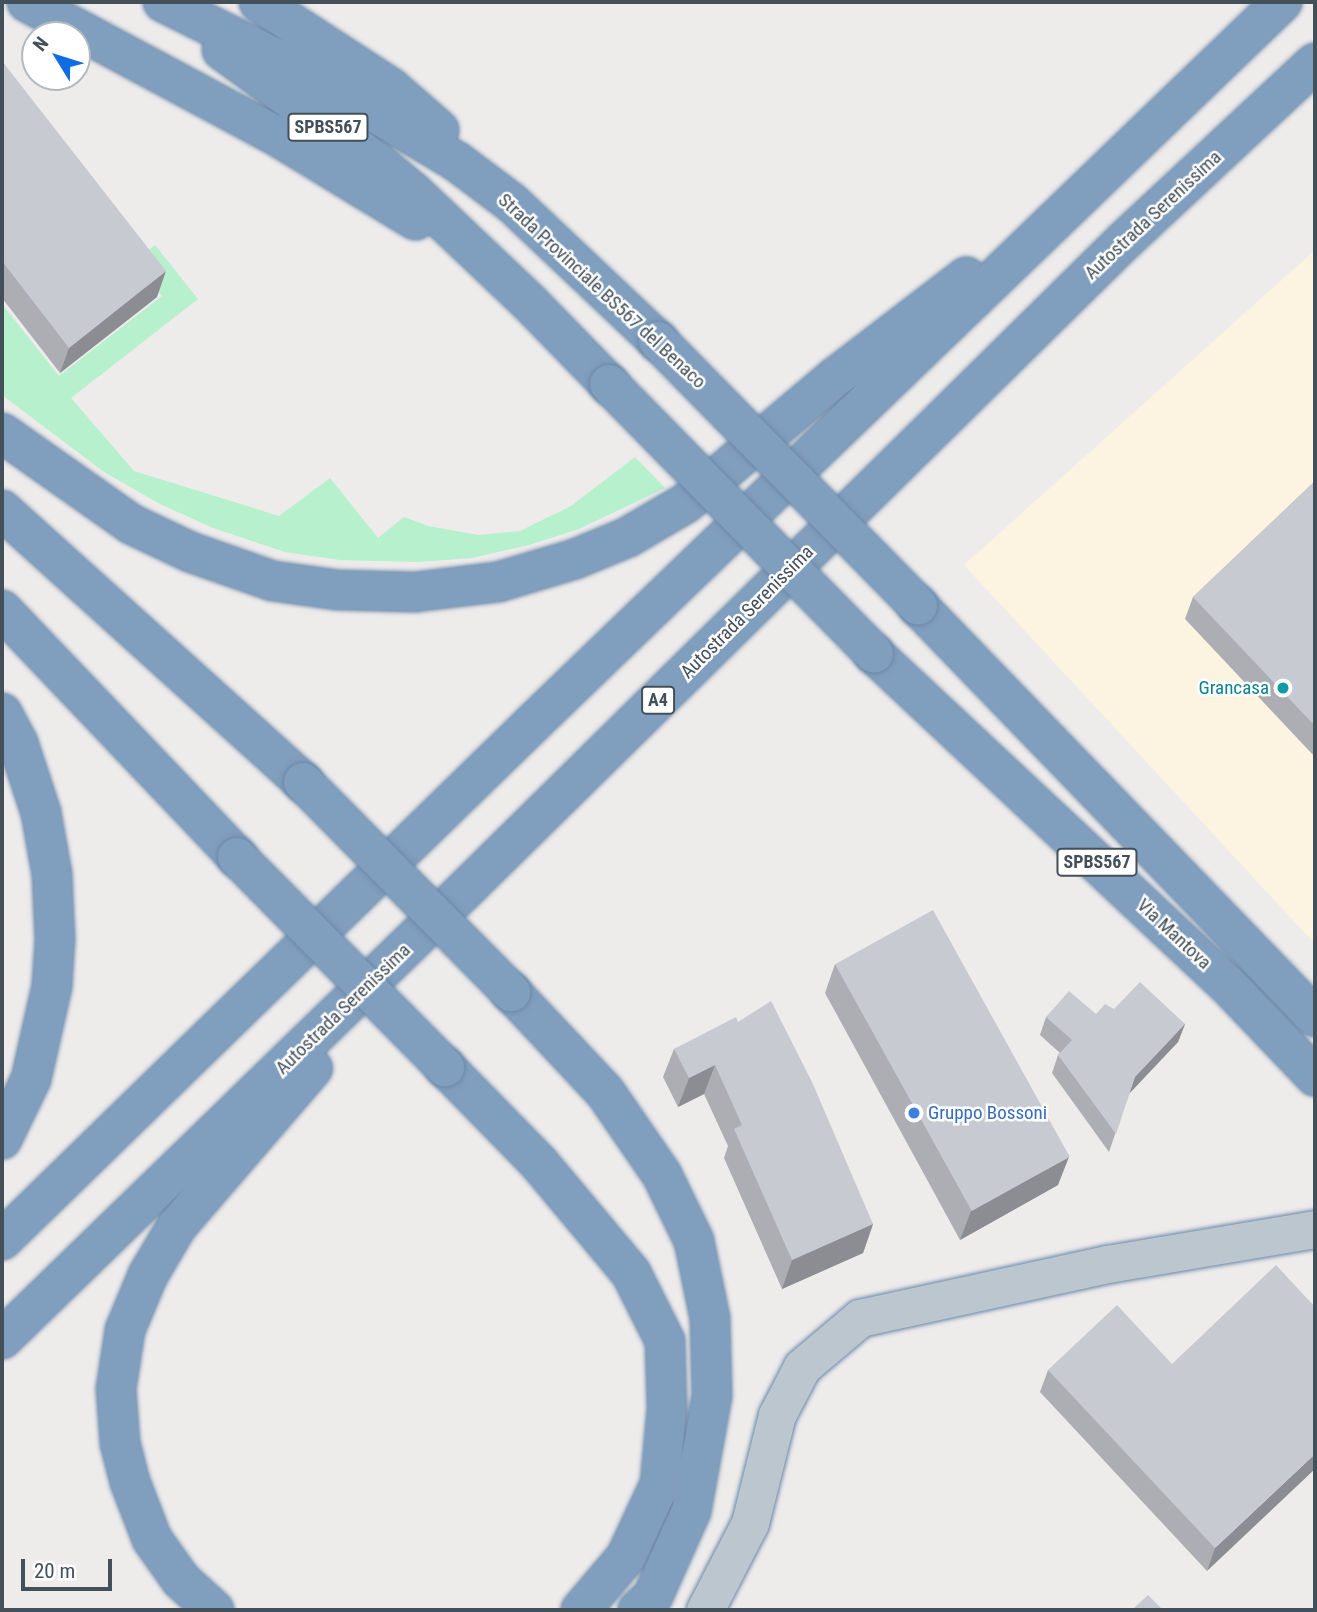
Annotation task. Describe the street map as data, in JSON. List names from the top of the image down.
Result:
{
  "streets": {
    "highway": [
      "SPBS567",
      "Autostrada Serenissima",
      "Strada Provinciale BS567 del Benaco",
      "A4",
      "Via Mantova"
    ]
  },
  "crossings": [
    ["SPBS567", "Via Mantova"]
  ],
  "places": ["Grancasa", "Gruppo Bossoni"],
  "scale_bar": "20 m",
  "north": "top left"
}
